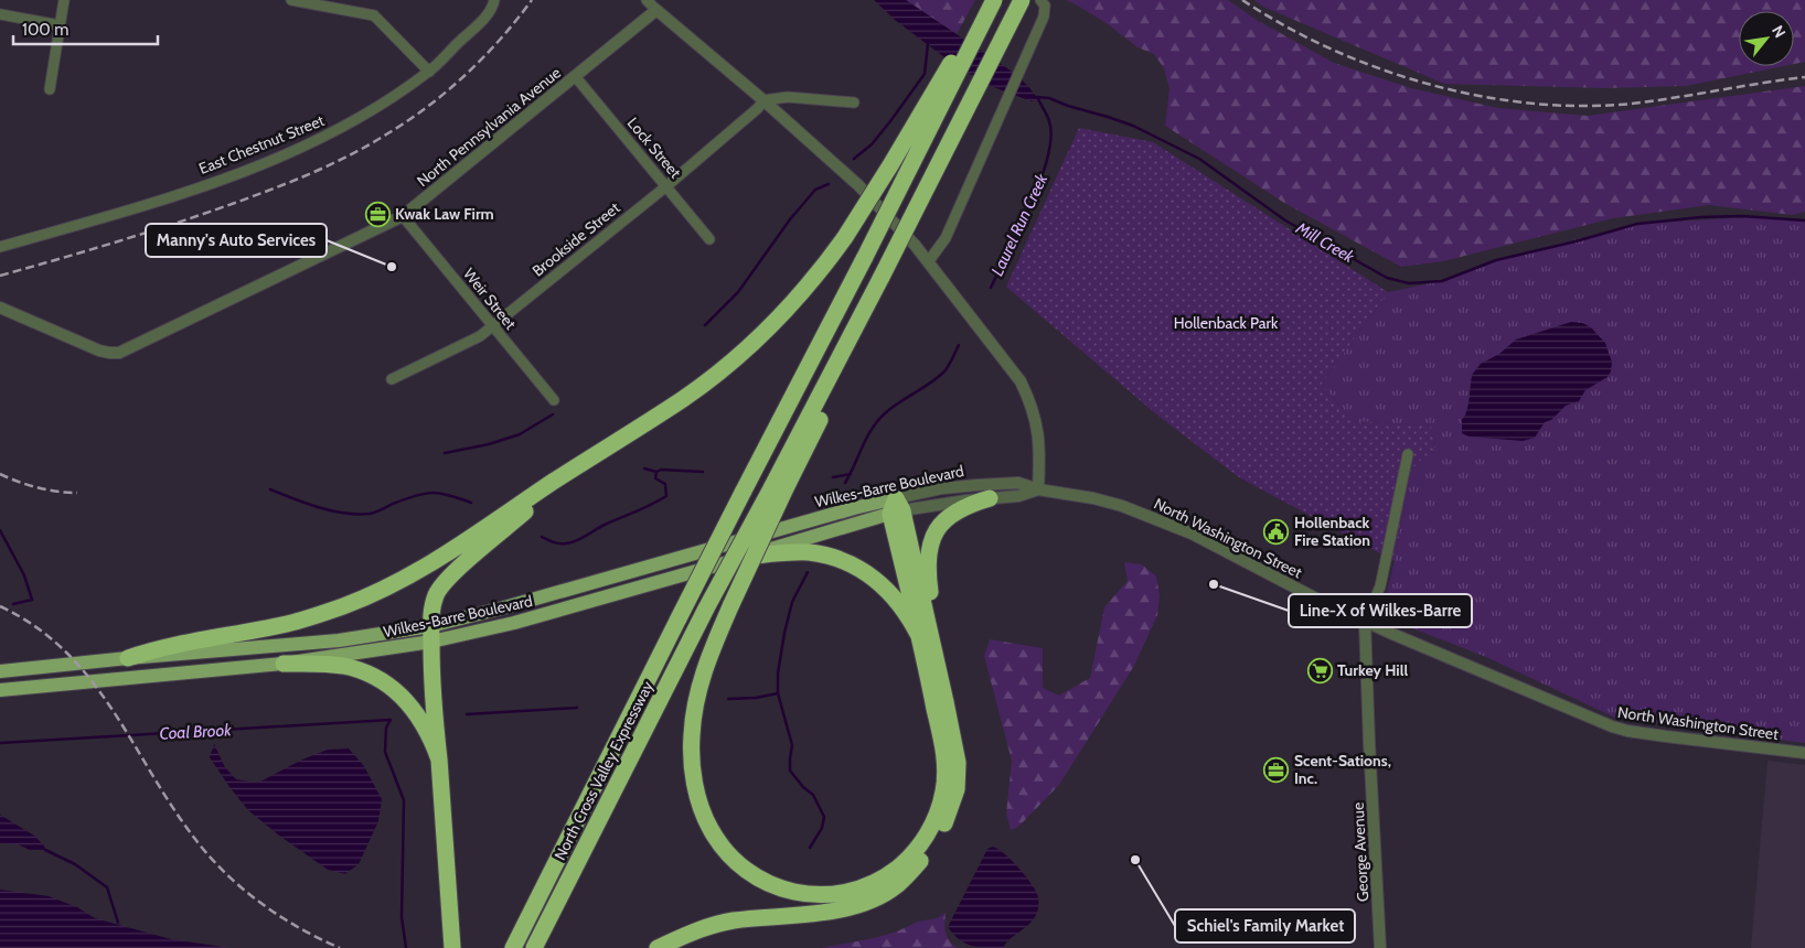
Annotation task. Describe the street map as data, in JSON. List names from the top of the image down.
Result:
{
  "streets": {
    "highway": ["North Cross Valley Expressway"],
    "main road": ["Wilkes-Barre Boulevard"],
    "street": [
      "North Pennsylvania Avenue",
      "East Chestnut Street",
      "Lock Street",
      "Brookside Street",
      "Weir Street",
      "North Washington Street",
      "George Avenue"
    ]
  },
  "crossings": [
    ["North Pennsylvania Avenue", "Lock Street"],
    ["North Pennsylvania Avenue", "Weir Street"],
    ["Lock Street", "Brookside Street"],
    ["Brookside Street", "Weir Street"],
    ["Wilkes-Barre Boulevard", "North Washington Street"],
    ["North Washington Street", "George Avenue"]
  ],
  "water": ["Laurel Run Creek", "Mill Creek", "Coal Brook"],
  "parks": ["Hollenback Park"],
  "places": {
    "office": ["Kwak Law Firm", "Scent-Sations, Inc."],
    "other": ["Manny's Auto Services", "Line-X of Wilkes-Barre", "Schiel's Family Market"],
    "public building": ["Hollenback Fire Station"],
    "supermarket": ["Turkey Hill"]
  },
  "scale_bar": "100 m",
  "north": "top right"
}
